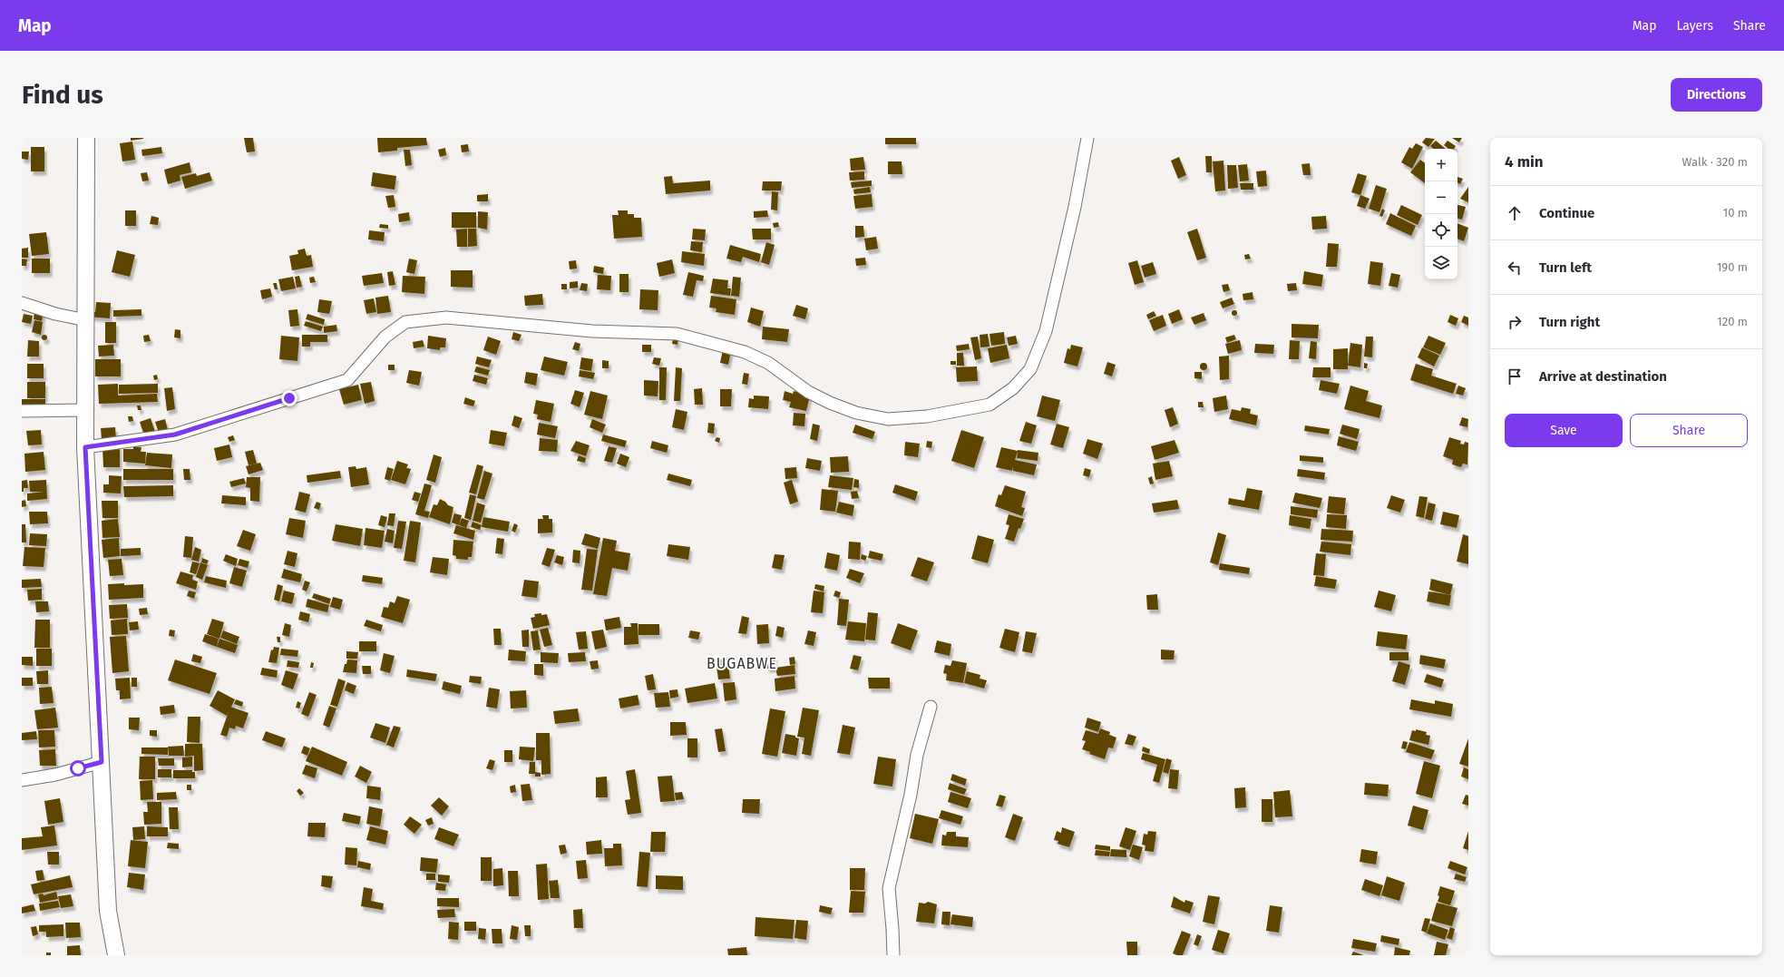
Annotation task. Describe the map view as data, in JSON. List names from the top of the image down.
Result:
{
  "districts": ["BUGABWE"],
  "page": {
    "header": "Map",
    "nav": ["Map", "Layers", "Share"],
    "buttons": [
      "Directions",
      ["Save", "Share"]
    ],
    "title": "Find us",
    "heading": ["4 min", "Walk · 320 m"],
    "map_buttons": ["+", "−"],
    "list": [
      ["Continue", "10 m"],
      ["Turn left", "190 m"],
      ["Turn right", "120 m"],
      "Arrive at destination"
    ]
  }
}
